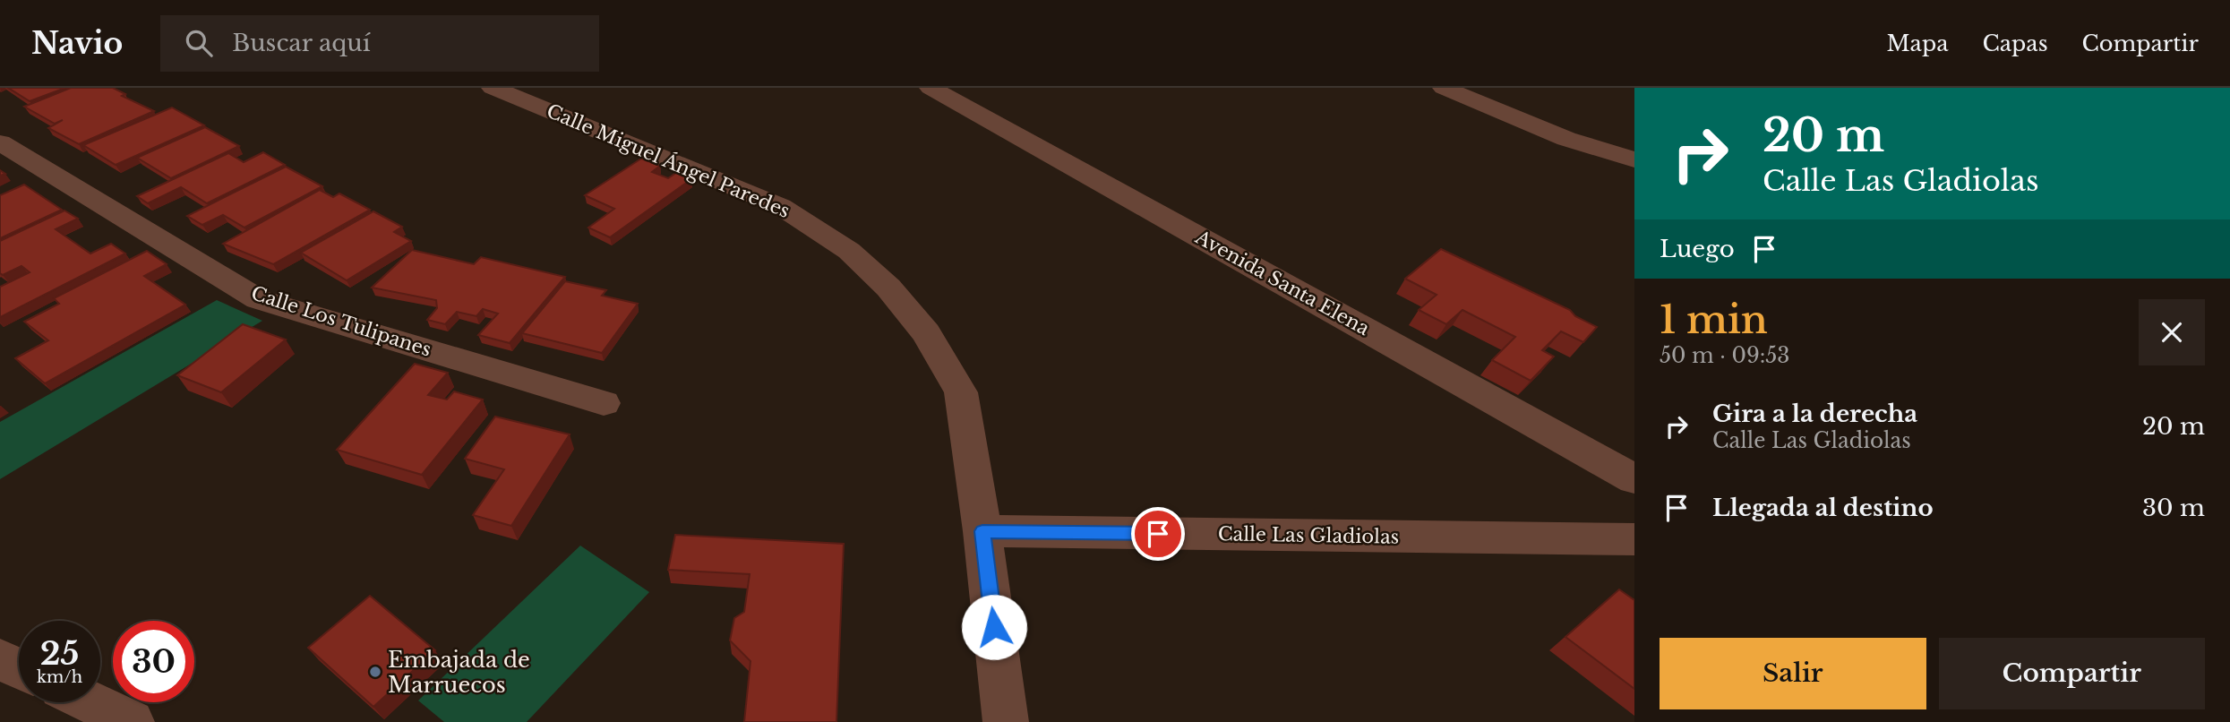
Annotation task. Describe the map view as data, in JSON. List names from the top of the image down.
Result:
{
  "streets": {
    "street": [
      "Calle Miguel Ángel Paredes",
      "Avenida Santa Elena",
      "Calle Los Tulipanes",
      "Calle Las Gladiolas"
    ]
  },
  "crossings": [
    ["Calle Miguel Ángel Paredes", "Calle Las Gladiolas"]
  ],
  "places": ["Embajada de Marruecos"],
  "page": {
    "header": "Navio",
    "search": "Buscar aquí",
    "nav": ["Mapa", "Capas", "Compartir"],
    "turn": ["20 m", "Calle Las Gladiolas"],
    "then": "Luego",
    "heading": ["1 min", "50 m · 09:53"],
    "list": [
      {
        "name": "Gira a la derecha",
        "note": "Calle Las Gladiolas",
        "value": "20 m"
      },
      {
        "name": "Llegada al destino",
        "value": "30 m"
      }
    ],
    "speed": "25 km/h",
    "limit": "30",
    "buttons": ["Salir", "Compartir"]
  }
}
